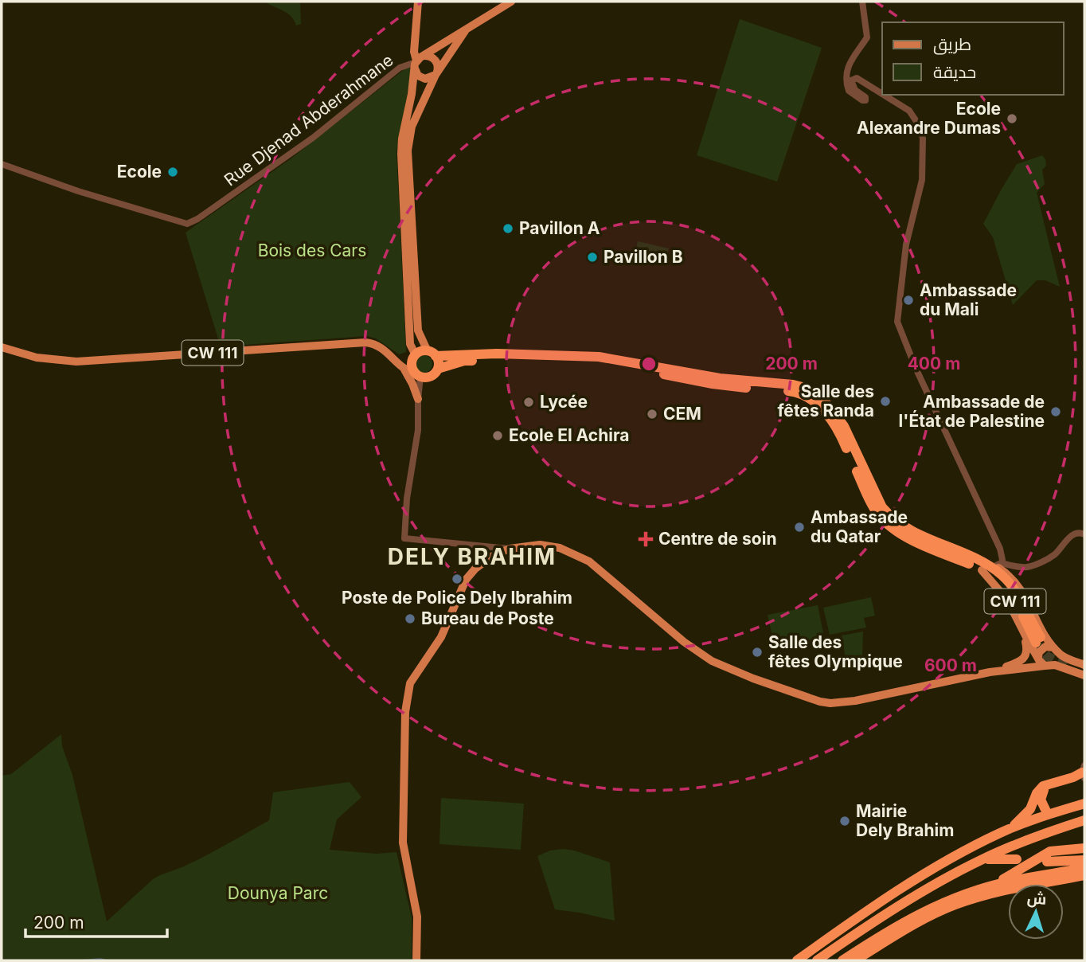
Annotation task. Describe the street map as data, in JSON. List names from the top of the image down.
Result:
{
  "streets": {
    "highway": ["CW 111"],
    "street": ["Rue Djenad Abderahmane"]
  },
  "districts": ["DELY BRAHIM"],
  "parks": ["Bois des Cars", "Dounya Parc"],
  "places": {
    "other": [
      "Ecole Alexandre Dumas",
      "Ecole",
      "Pavillon A",
      "Pavillon B",
      "Ambassade du Mali",
      "Salle des fêtes Randa",
      "Lycée",
      "Ambassade de l'État de Palestine",
      "CEM",
      "Ecole El Achira",
      "Ambassade du Qatar",
      "Poste de Police Dely Ibrahim",
      "Bureau de Poste",
      "Salle des fêtes Olympique",
      "Mairie Dely Brahim"
    ],
    "health": ["Centre de soin"]
  },
  "legend": ["طريق", "حديقة"],
  "scale_bar": "200 m",
  "north": "top",
  "rings": ["200 m", "400 m", "600 m"]
}
